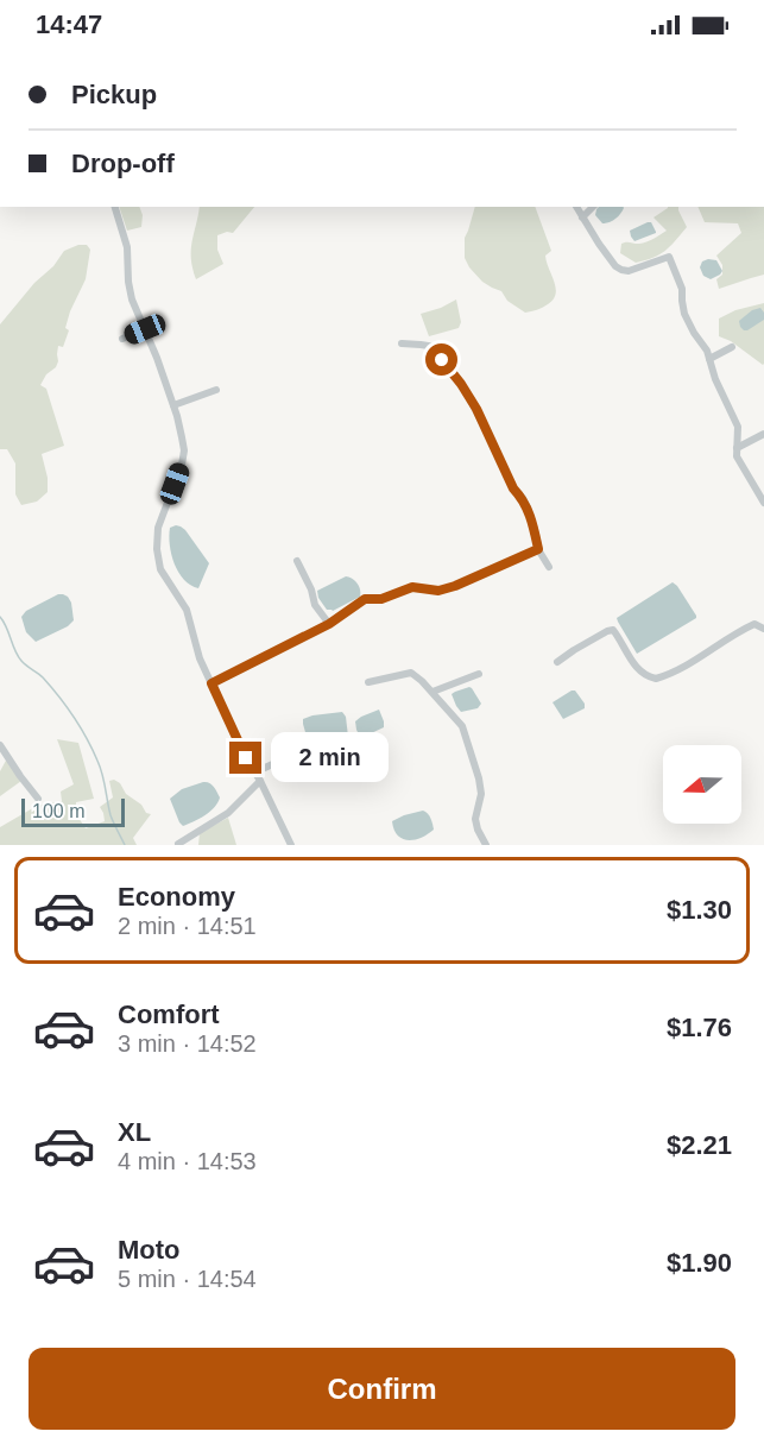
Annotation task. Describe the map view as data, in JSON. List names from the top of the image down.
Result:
{
  "scale_bar": "100 m",
  "north": "left",
  "page": {
    "status": "14:47",
    "banner": ["Pickup", "Drop-off"],
    "bubble": "2 min",
    "scale": "100 m",
    "list": [
      {
        "name": "Economy",
        "note": "2 min · 14:51",
        "value": "$1.30"
      },
      {
        "name": "Comfort",
        "note": "3 min · 14:52",
        "value": "$1.76"
      },
      {
        "name": "XL",
        "note": "4 min · 14:53",
        "value": "$2.21"
      },
      {
        "name": "Moto",
        "note": "5 min · 14:54",
        "value": "$1.90"
      }
    ],
    "buttons": "Confirm"
  }
}
